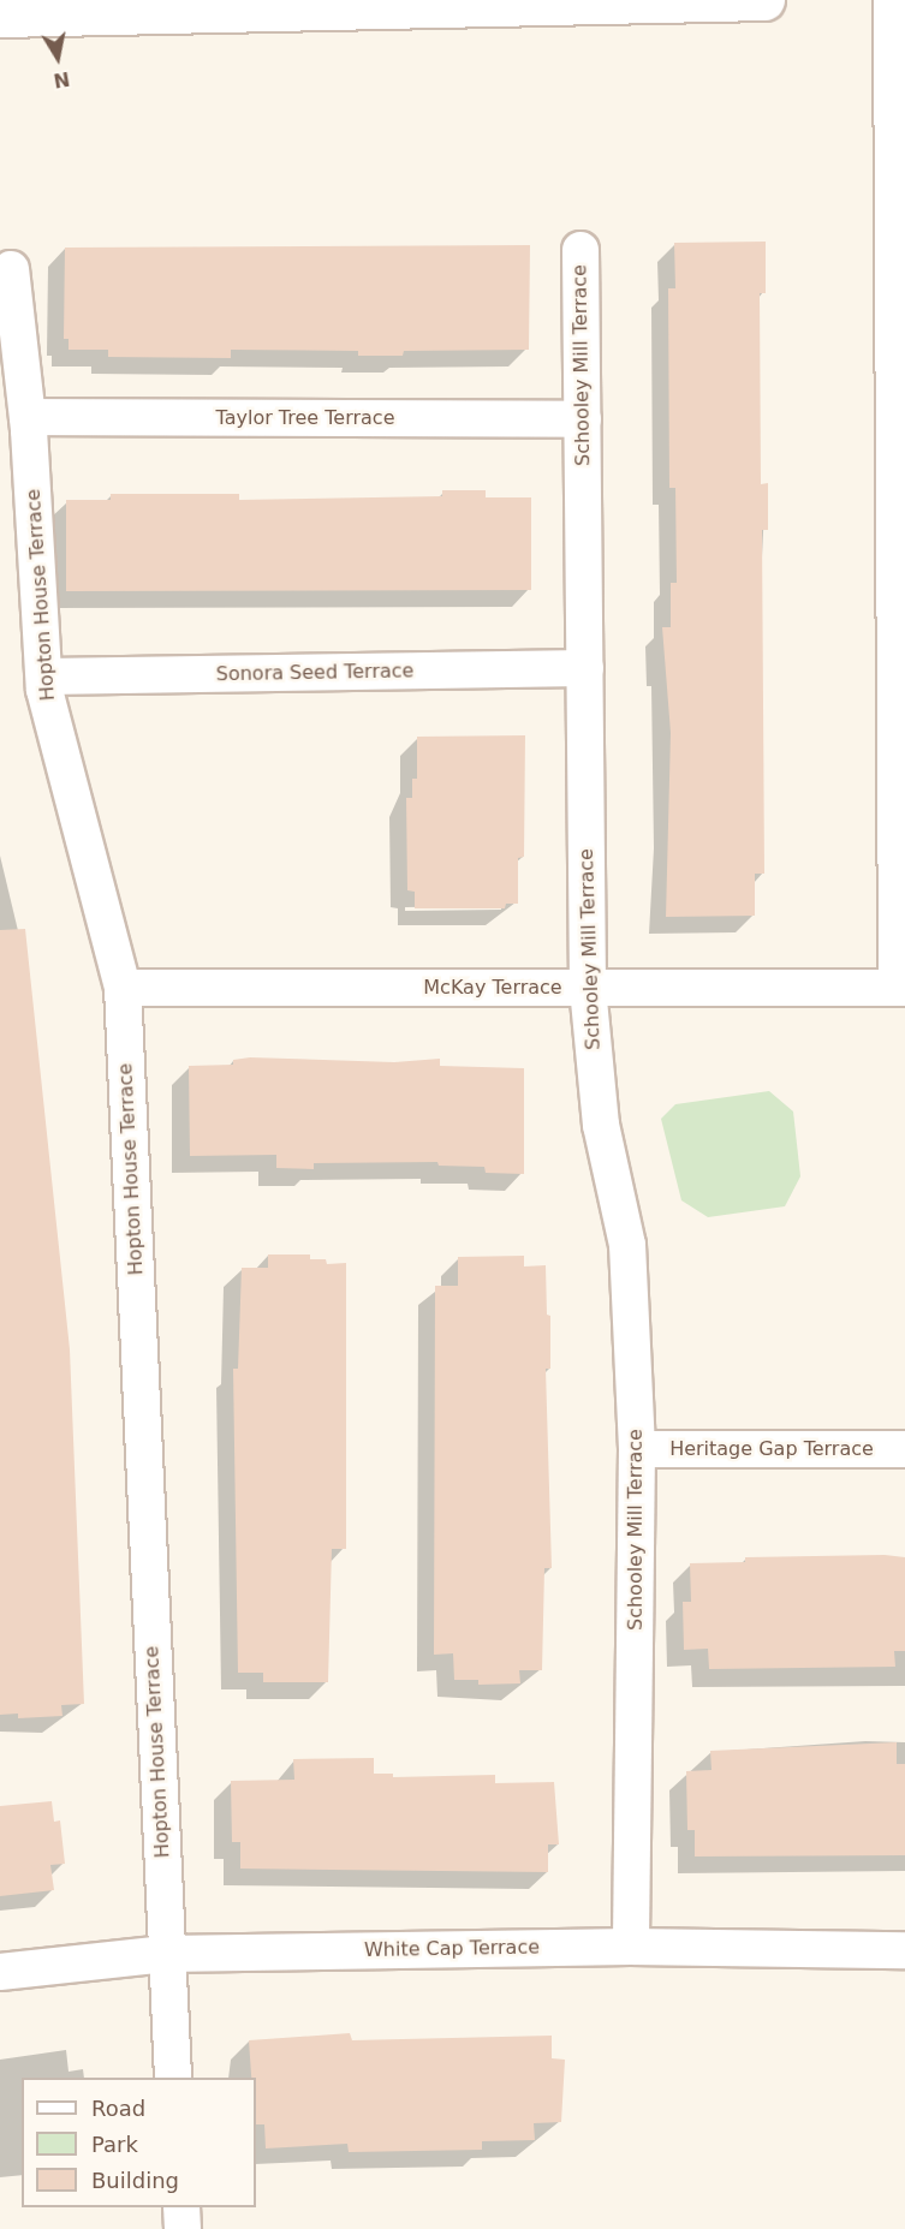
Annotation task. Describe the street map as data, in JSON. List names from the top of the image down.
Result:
{
  "streets": {
    "street": [
      "Schooley Mill Terrace",
      "Taylor Tree Terrace",
      "Hopton House Terrace",
      "Sonora Seed Terrace",
      "McKay Terrace",
      "Heritage Gap Terrace",
      "White Cap Terrace"
    ]
  },
  "crossings": [
    ["Schooley Mill Terrace", "Taylor Tree Terrace"],
    ["Schooley Mill Terrace", "Sonora Seed Terrace"],
    ["Schooley Mill Terrace", "McKay Terrace"],
    ["Schooley Mill Terrace", "Heritage Gap Terrace"],
    ["Schooley Mill Terrace", "White Cap Terrace"],
    ["Taylor Tree Terrace", "Hopton House Terrace"],
    ["Hopton House Terrace", "Sonora Seed Terrace"],
    ["Hopton House Terrace", "McKay Terrace"],
    ["Hopton House Terrace", "White Cap Terrace"]
  ],
  "legend": ["Road", "Park", "Building"],
  "north": "bottom"
}
